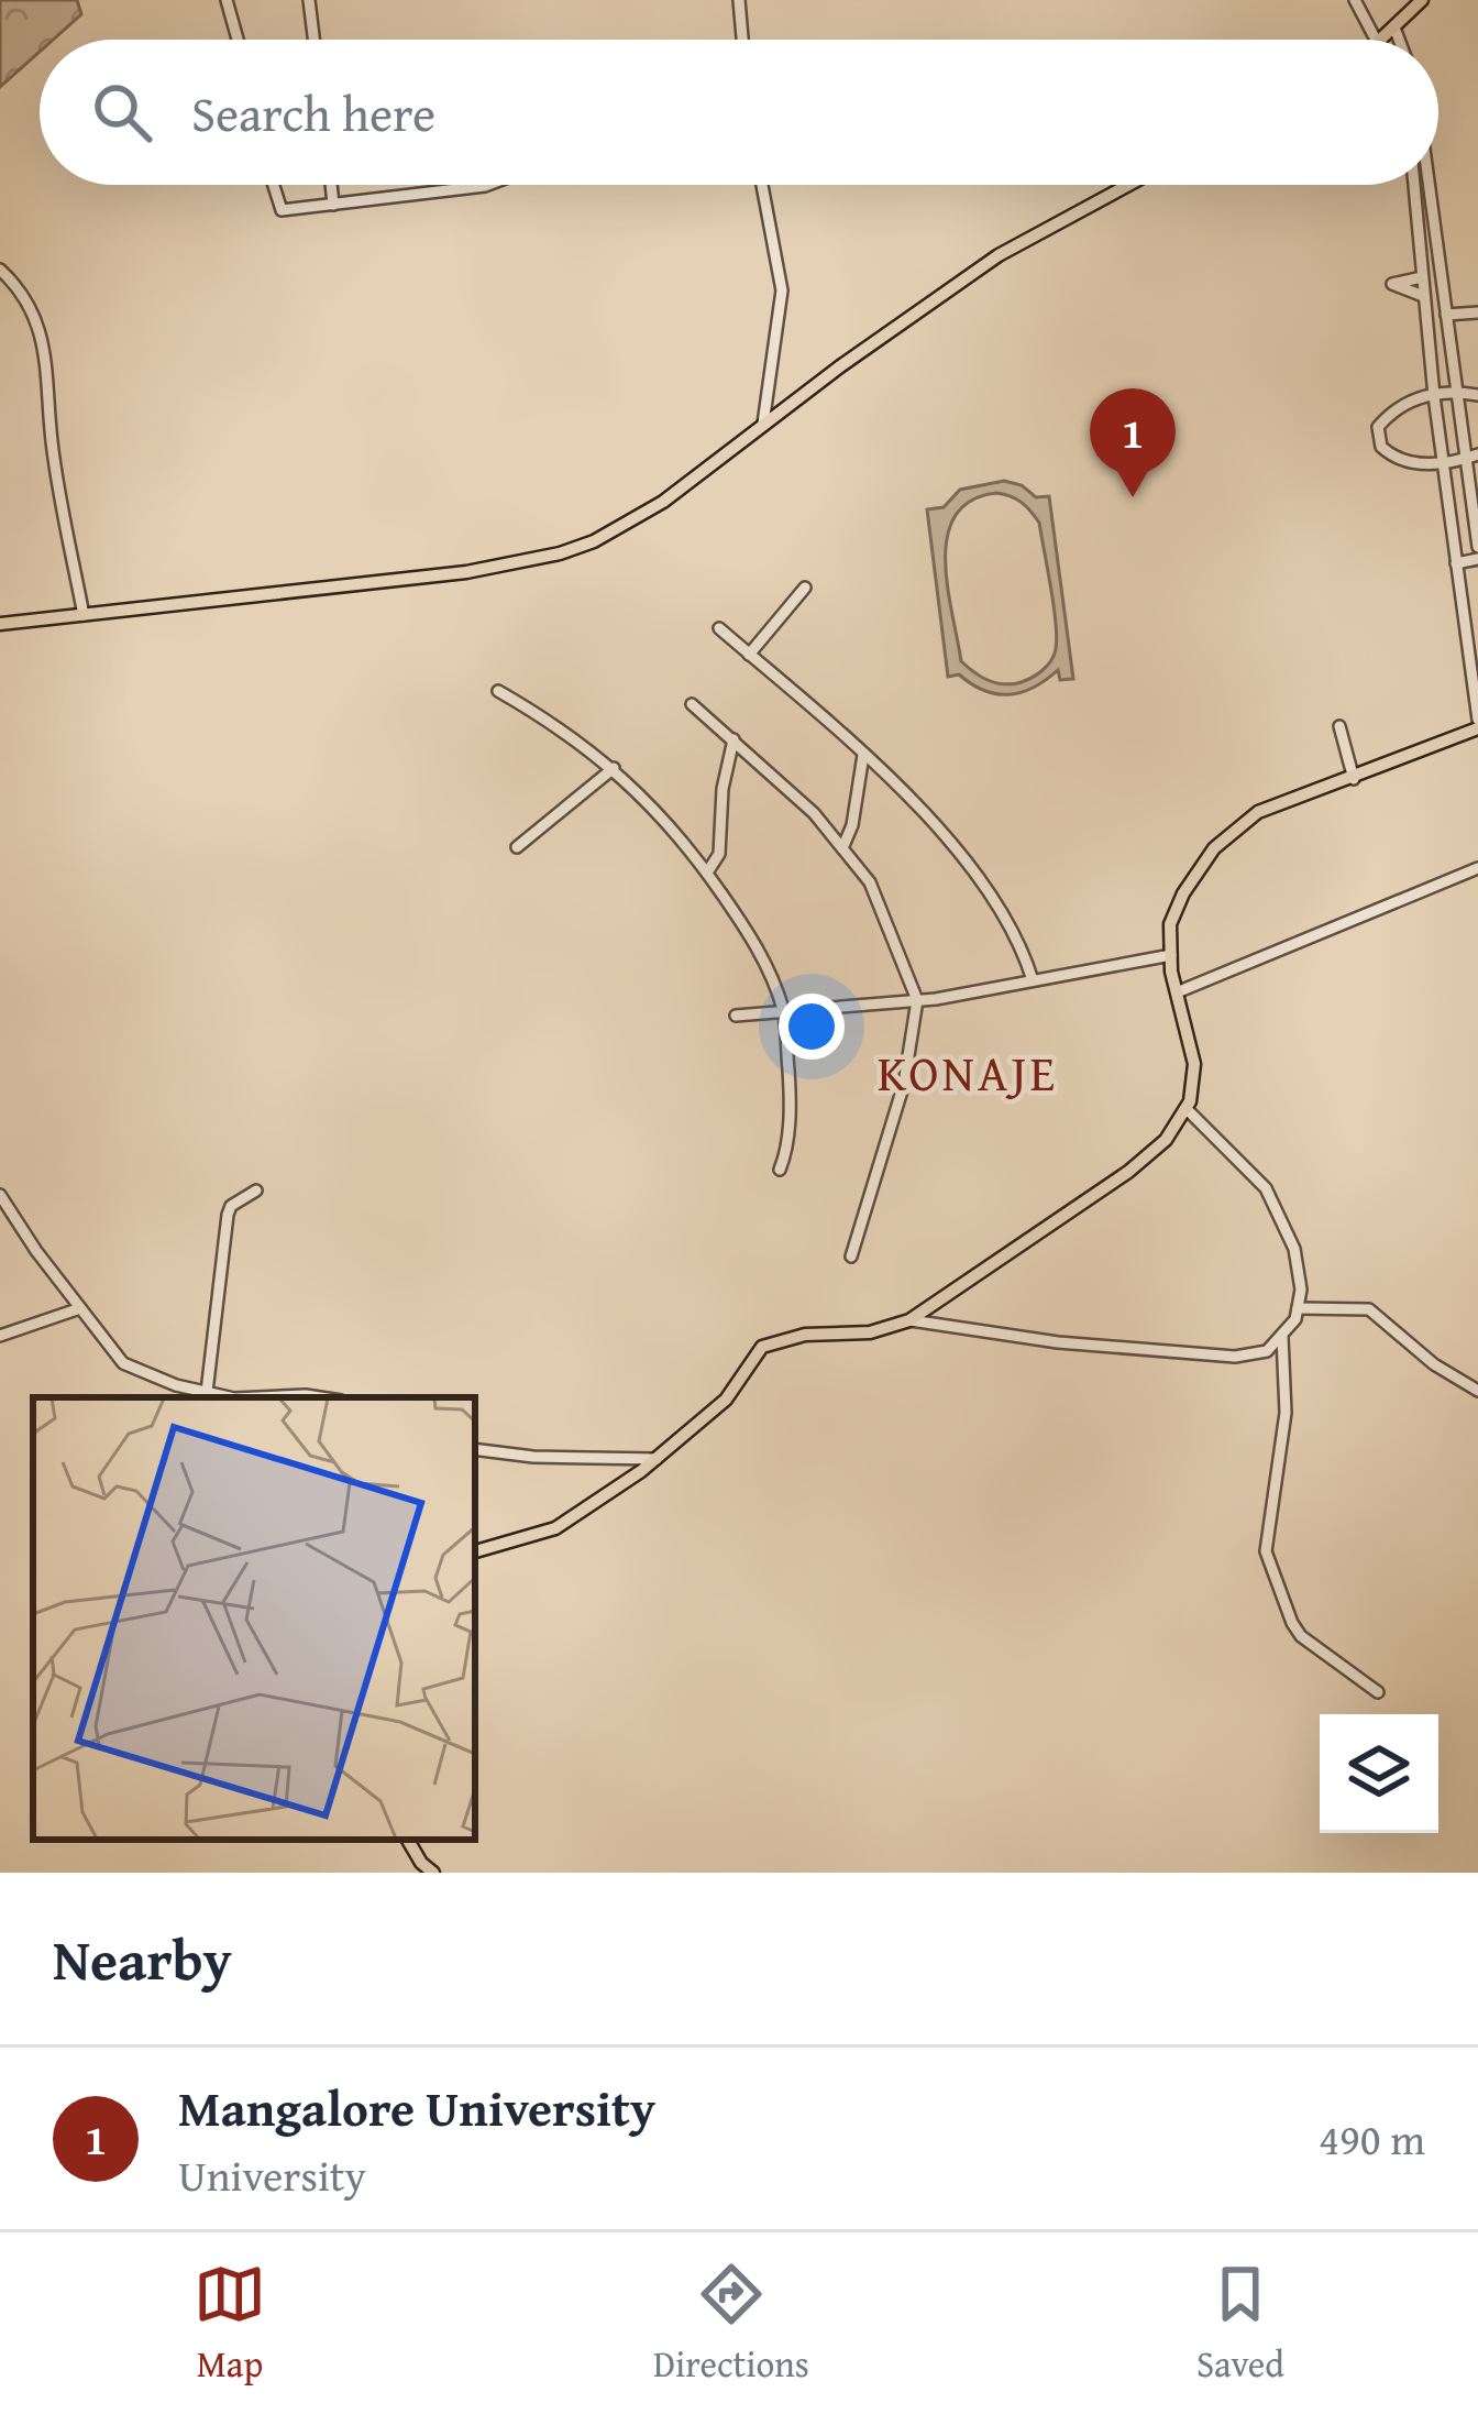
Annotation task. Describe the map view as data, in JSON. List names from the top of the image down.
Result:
{
  "districts": ["KONAJE"],
  "page": {
    "search": "Search here",
    "pins": "1",
    "heading": "Nearby",
    "list": [
      {
        "mark": "1",
        "name": "Mangalore University",
        "note": "University",
        "value": "490 m"
      }
    ],
    "nav": ["Map", "Directions", "Saved"]
  }
}
